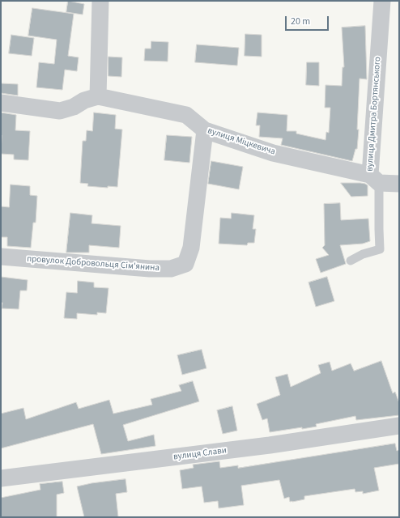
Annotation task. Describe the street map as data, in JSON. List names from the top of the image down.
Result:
{
  "streets": {
    "street": [
      "вулиця Дмитра Бортянського",
      "вулиця Міцкевича",
      "провулок Добровольця Сім'янина",
      "вулиця Слави"
    ]
  },
  "crossings": [
    ["вулиця Дмитра Бортянського", "вулиця Міцкевича"],
    ["вулиця Міцкевича", "провулок Добровольця Сім'янина"]
  ],
  "scale_bar": "20 m"
}
